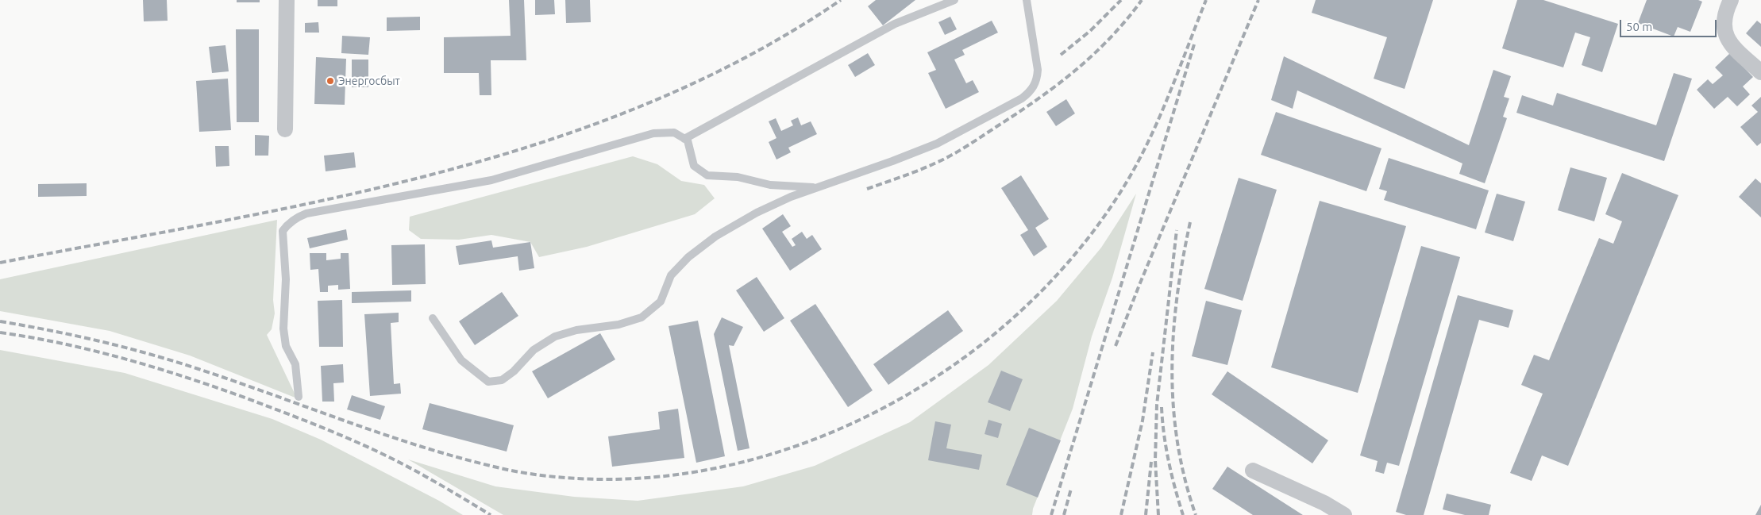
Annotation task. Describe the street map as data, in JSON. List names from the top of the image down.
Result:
{
  "places": ["Энергосбыт"],
  "scale_bar": "50 m"
}
